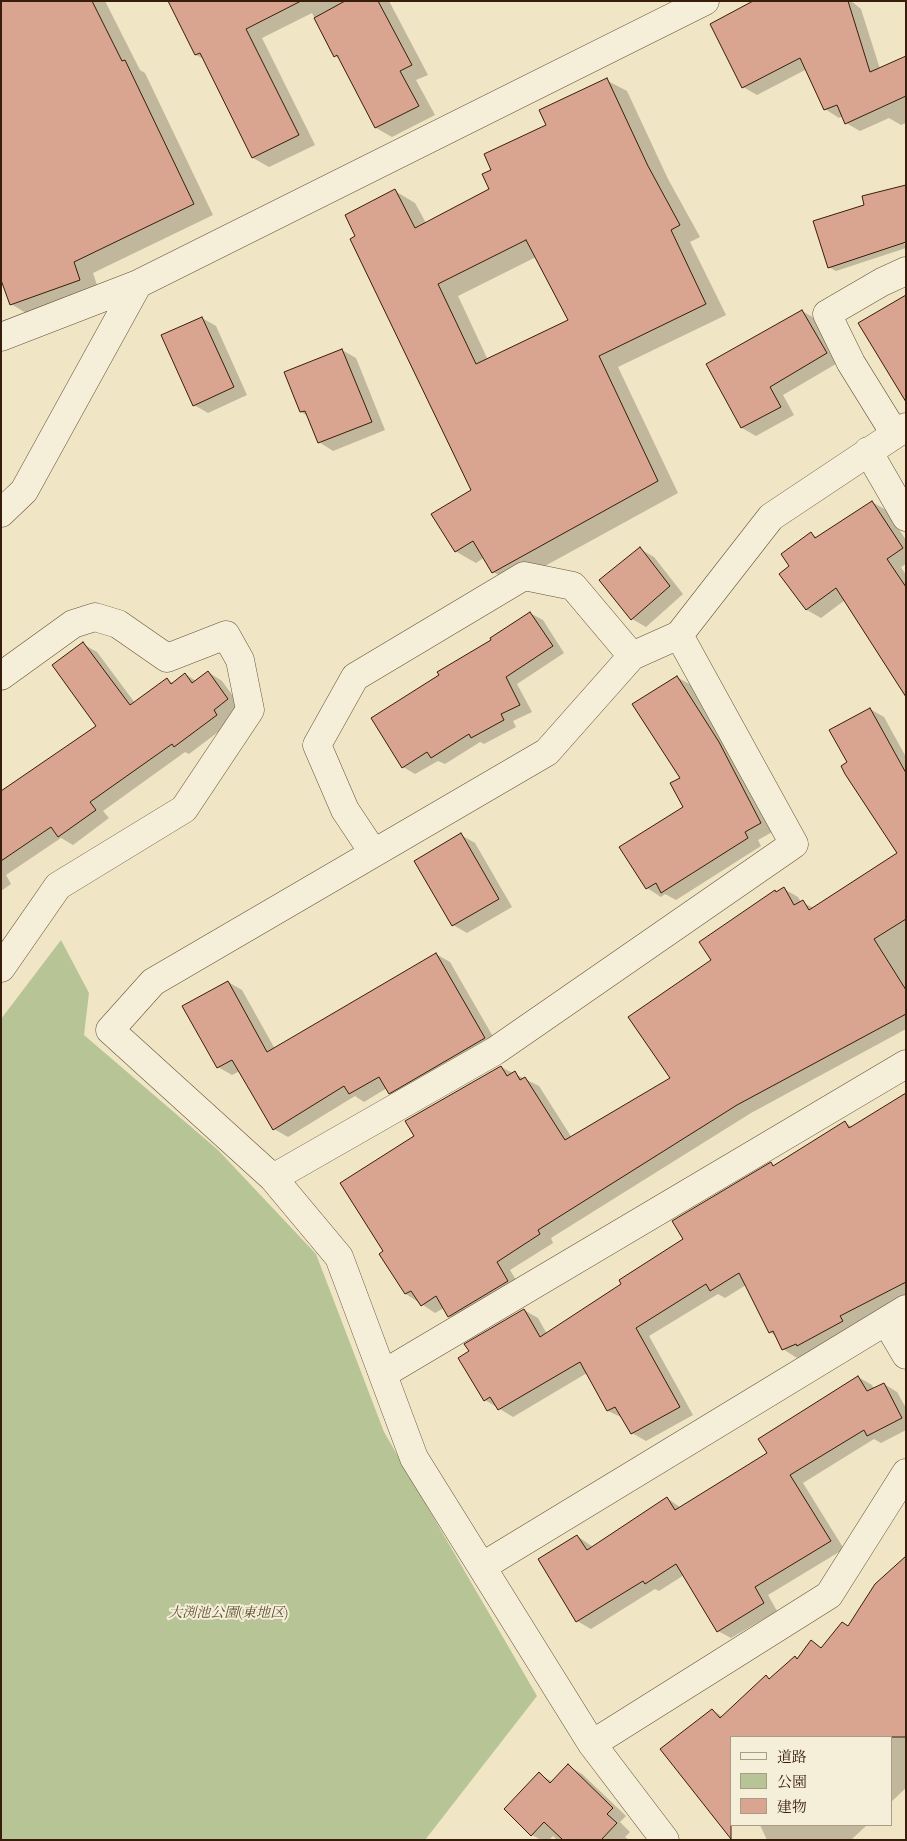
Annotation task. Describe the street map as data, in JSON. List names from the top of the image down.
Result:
{
  "parks": ["大渕池公園(東地区)"],
  "legend": ["道路", "公園", "建物"]
}
